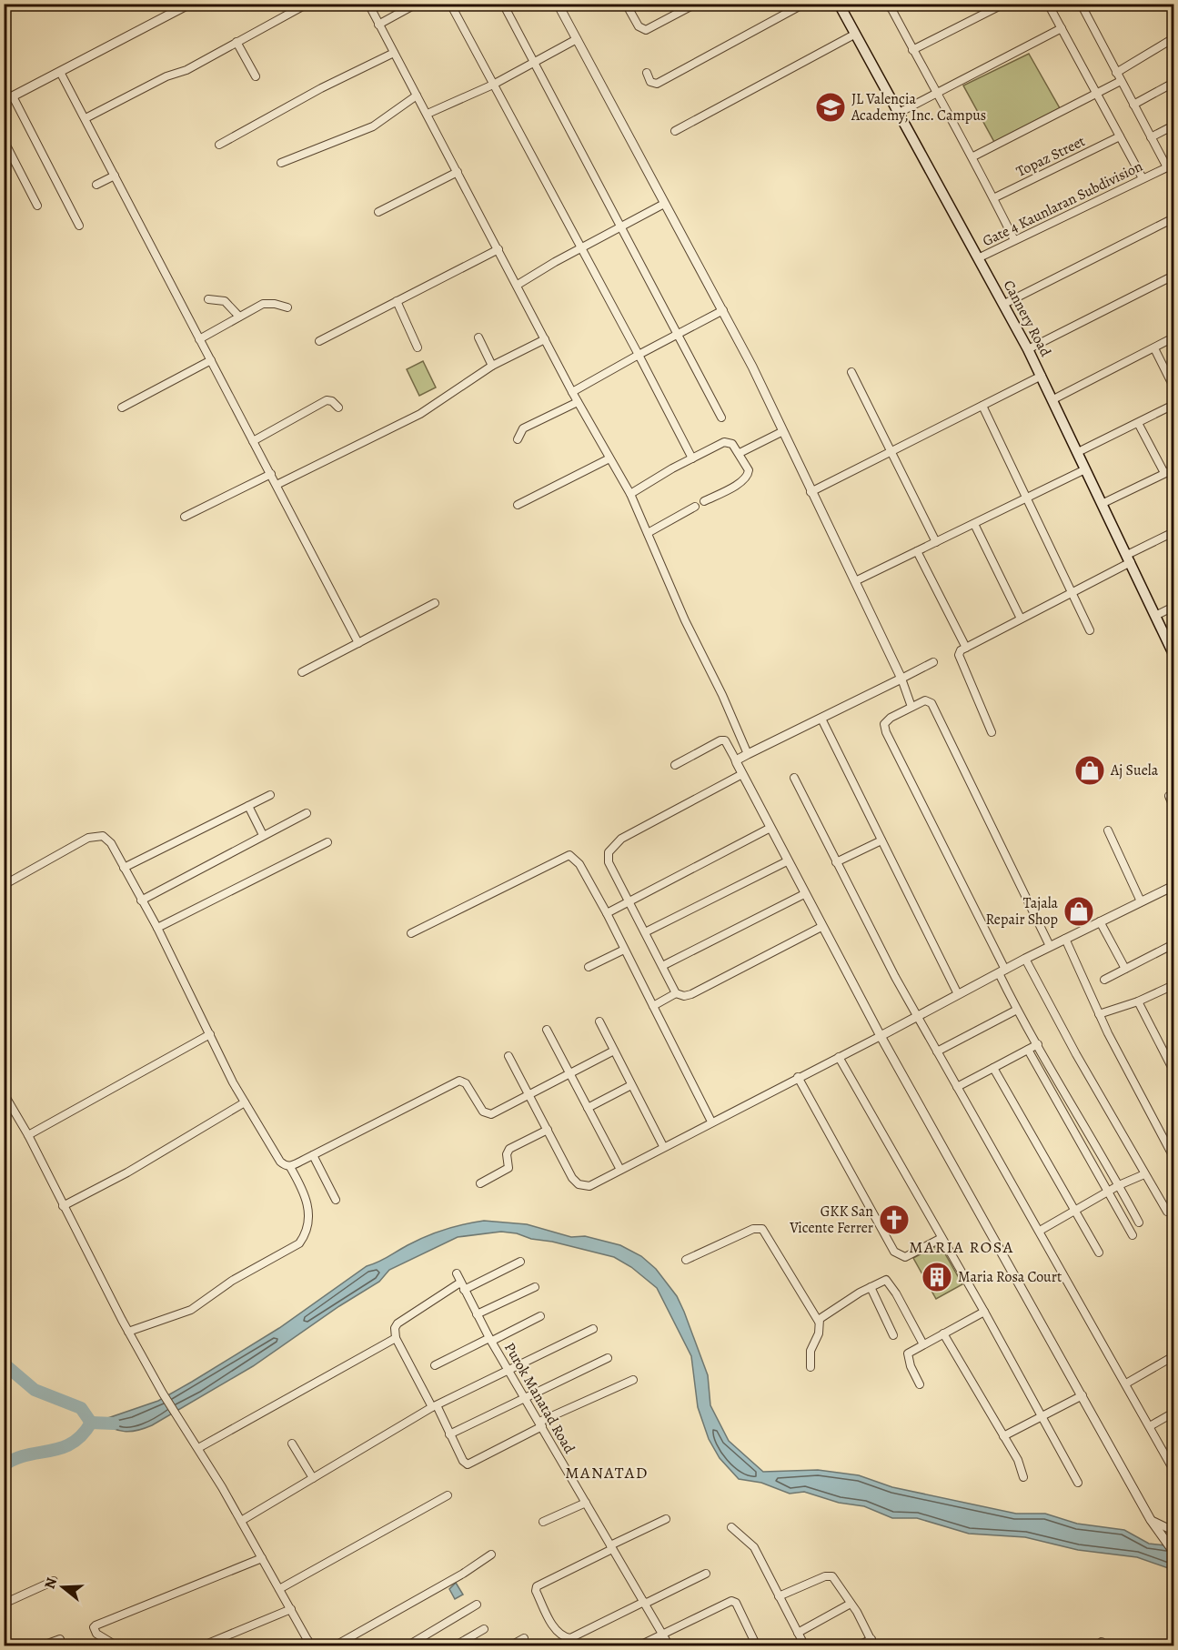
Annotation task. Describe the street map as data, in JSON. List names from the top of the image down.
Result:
{
  "streets": {
    "main road": ["Cannery Road"],
    "street": ["Topaz Street", "Gate 4 Kaunlaran Subdivision", "Purok Manatad Road"]
  },
  "crossings": [
    ["Gate 4 Kaunlaran Subdivision", "Cannery Road"]
  ],
  "districts": ["MARIA ROSA", "MANATAD"],
  "places": {
    "school or university": ["JL Valencia Academy, Inc. Campus"],
    "shop": ["Aj Suela", "Tajala Repair Shop"],
    "church": ["GKK San Vicente Ferrer"],
    "building": ["Maria Rosa Court"]
  },
  "north": "left"
}
